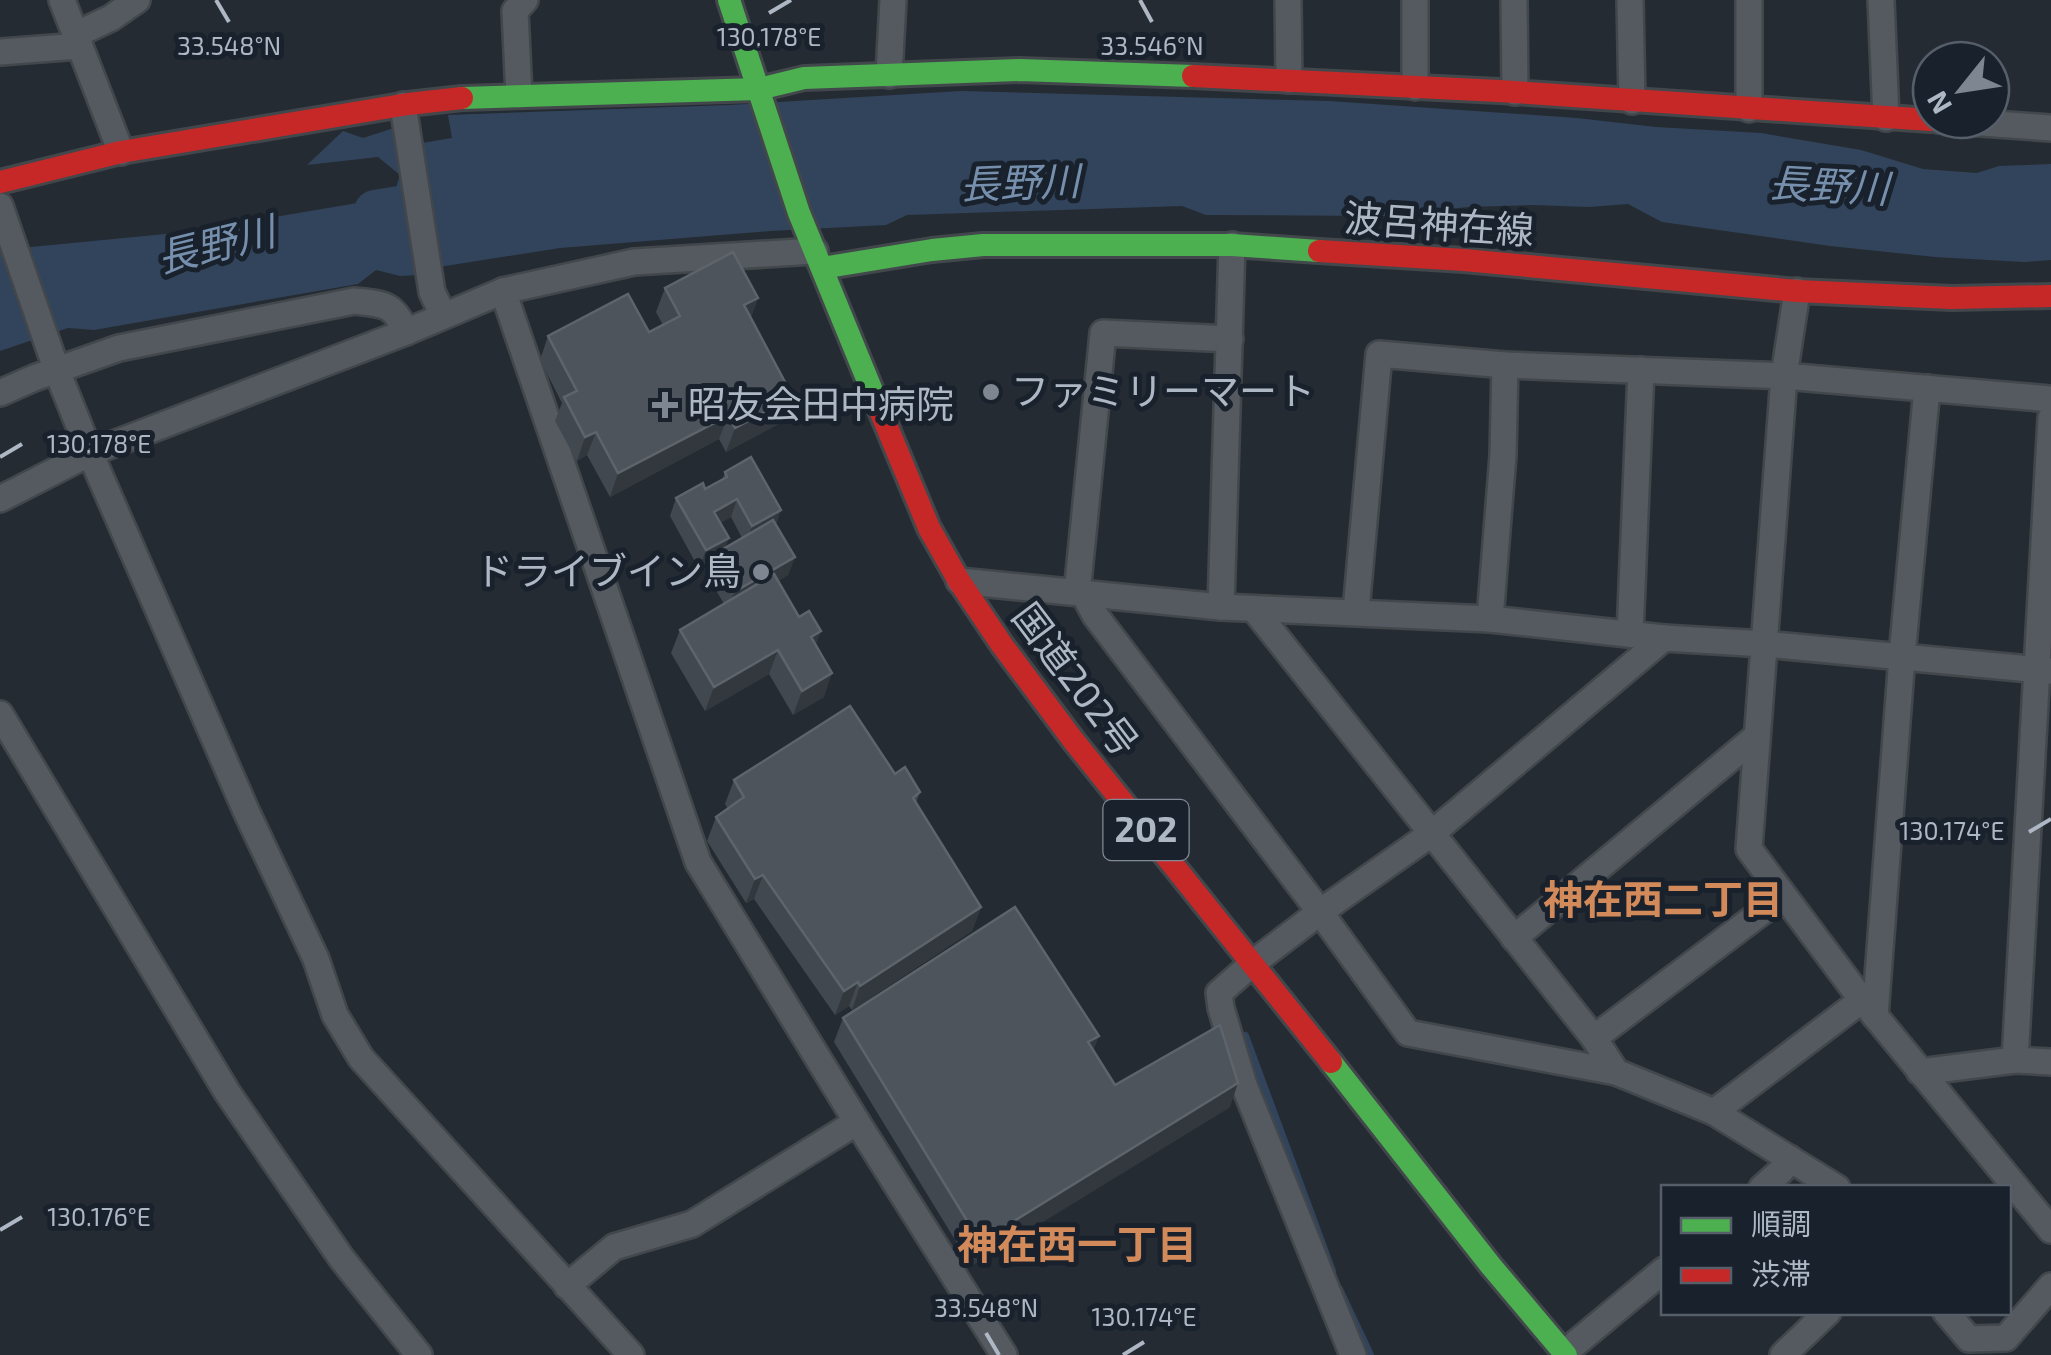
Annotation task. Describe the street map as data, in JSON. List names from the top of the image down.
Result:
{
  "streets": {
    "main road": ["波呂神在線", "国道202号", "202"]
  },
  "crossings": [
    ["波呂神在線", "国道202号"]
  ],
  "districts": ["神在西二丁目", "神在西一丁目"],
  "water": ["長野川"],
  "places": {
    "other": ["ファミリーマート", "ドライブイン鳥"],
    "health": ["昭友会田中病院"]
  },
  "legend": ["順調", "渋滞"],
  "north": "bottom left",
  "coordinates": [
    "130.178°E",
    "33.548°N",
    "33.546°N",
    "130.174°E",
    "130.176°E"
  ]
}
